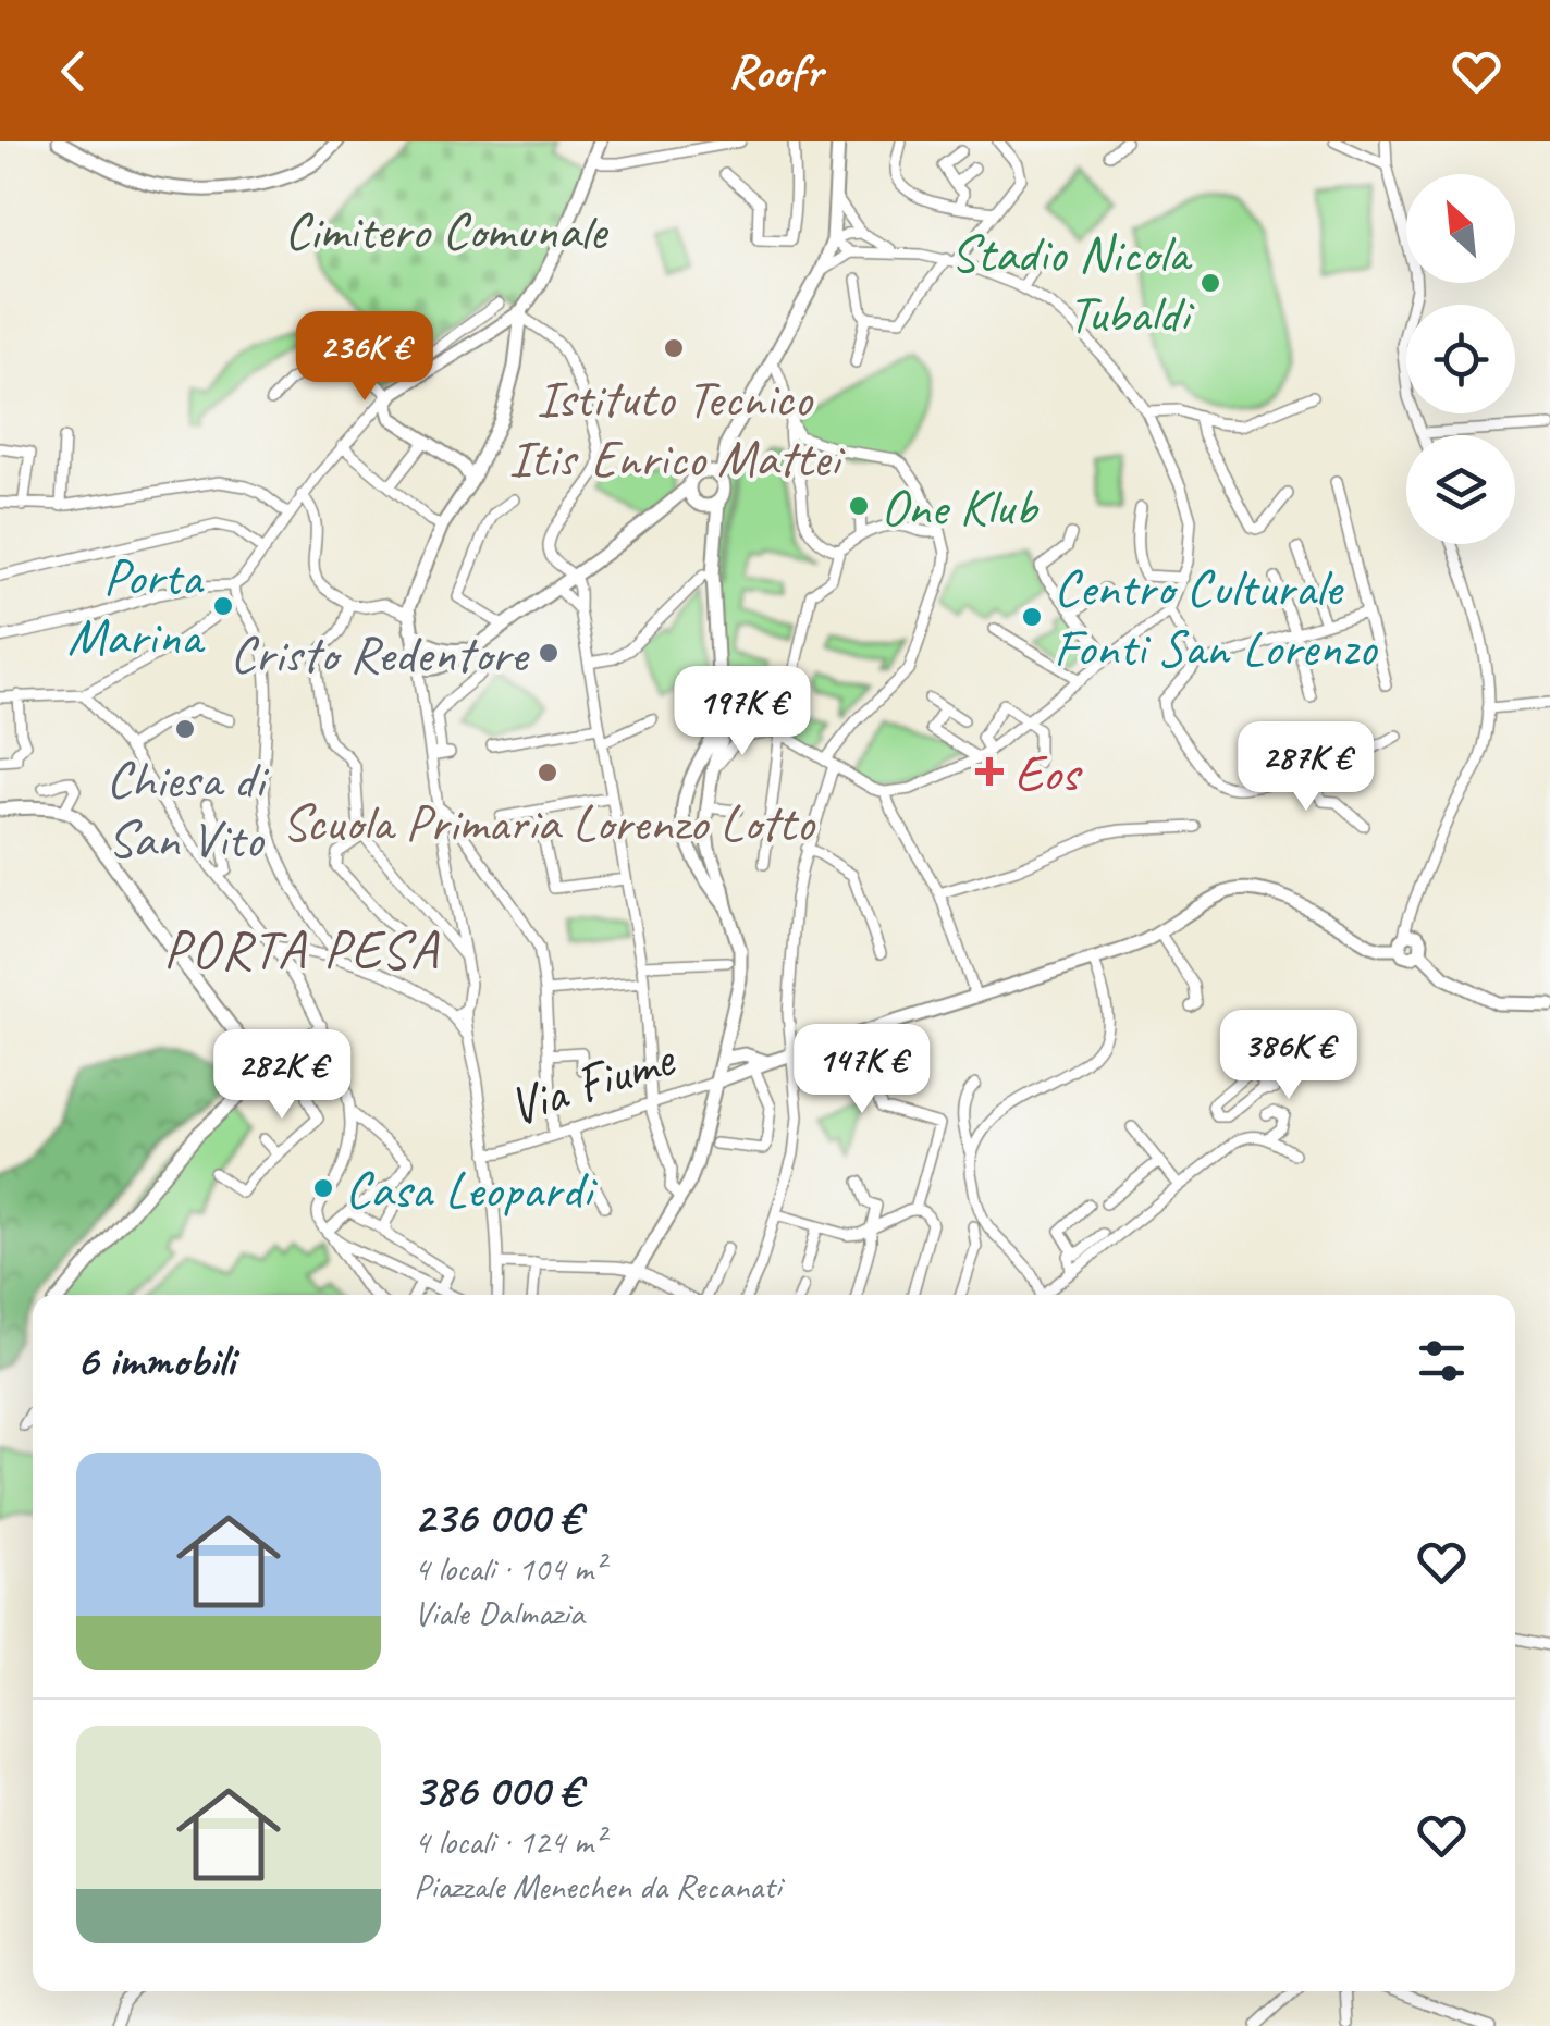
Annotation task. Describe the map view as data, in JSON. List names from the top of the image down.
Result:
{
  "streets": {
    "street": ["Via Fiume"]
  },
  "districts": ["PORTA PESA"],
  "parks": ["Cimitero Comunale"],
  "places": {
    "other": [
      "Stadio Nicola Tubaldi",
      "Istituto Tecnico Itis Enrico Mattei",
      "One Klub",
      "Porta Marina",
      "Centro Culturale Fonti San Lorenzo",
      "Cristo Redentore",
      "Chiesa di San Vito",
      "Scuola Primaria Lorenzo Lotto",
      "Casa Leopardi"
    ],
    "health": ["Eos"]
  },
  "north": "top left",
  "page": {
    "header": "Roofr",
    "price": [
      "236K €",
      "197K €",
      "287K €",
      "386K €",
      "147K €",
      "282K €"
    ],
    "heading": "6 immobili",
    "list": [
      {
        "name": "236 000 €",
        "note": "4 locali · 104 m² · Viale Dalmazia"
      },
      {
        "name": "386 000 €",
        "note": "4 locali · 124 m² · Piazzale Menechen da Recanati"
      }
    ]
  }
}
